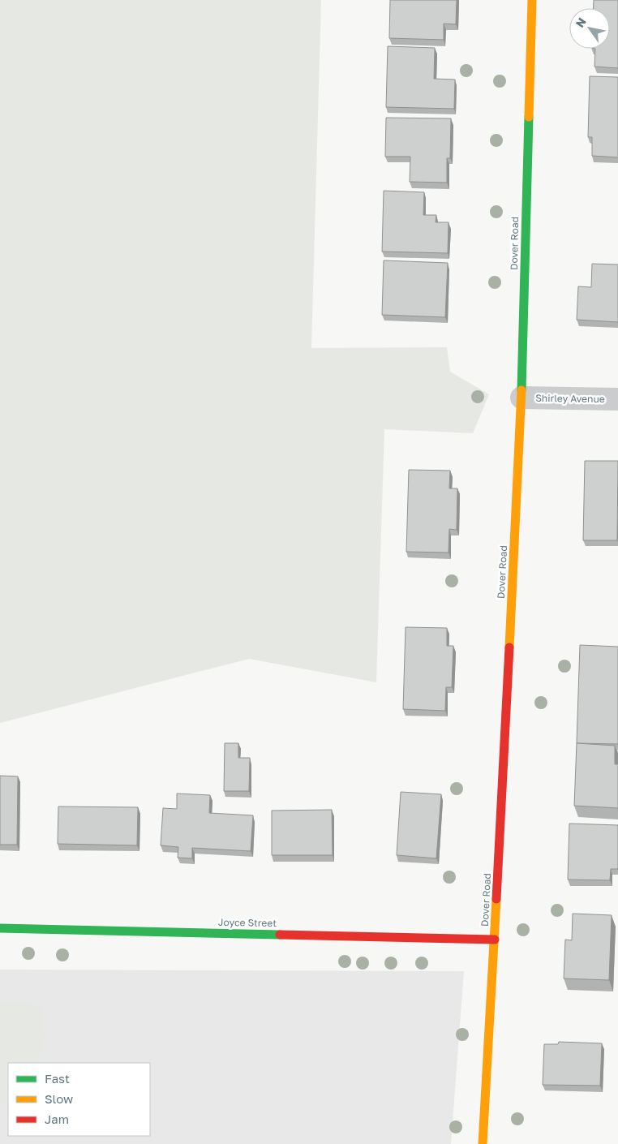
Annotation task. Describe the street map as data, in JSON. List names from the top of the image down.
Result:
{
  "streets": {
    "street": ["Dover Road", "Shirley Avenue", "Joyce Street"]
  },
  "crossings": [
    ["Dover Road", "Shirley Avenue"],
    ["Dover Road", "Joyce Street"]
  ],
  "legend": ["Fast", "Slow", "Jam"],
  "north": "top left"
}
